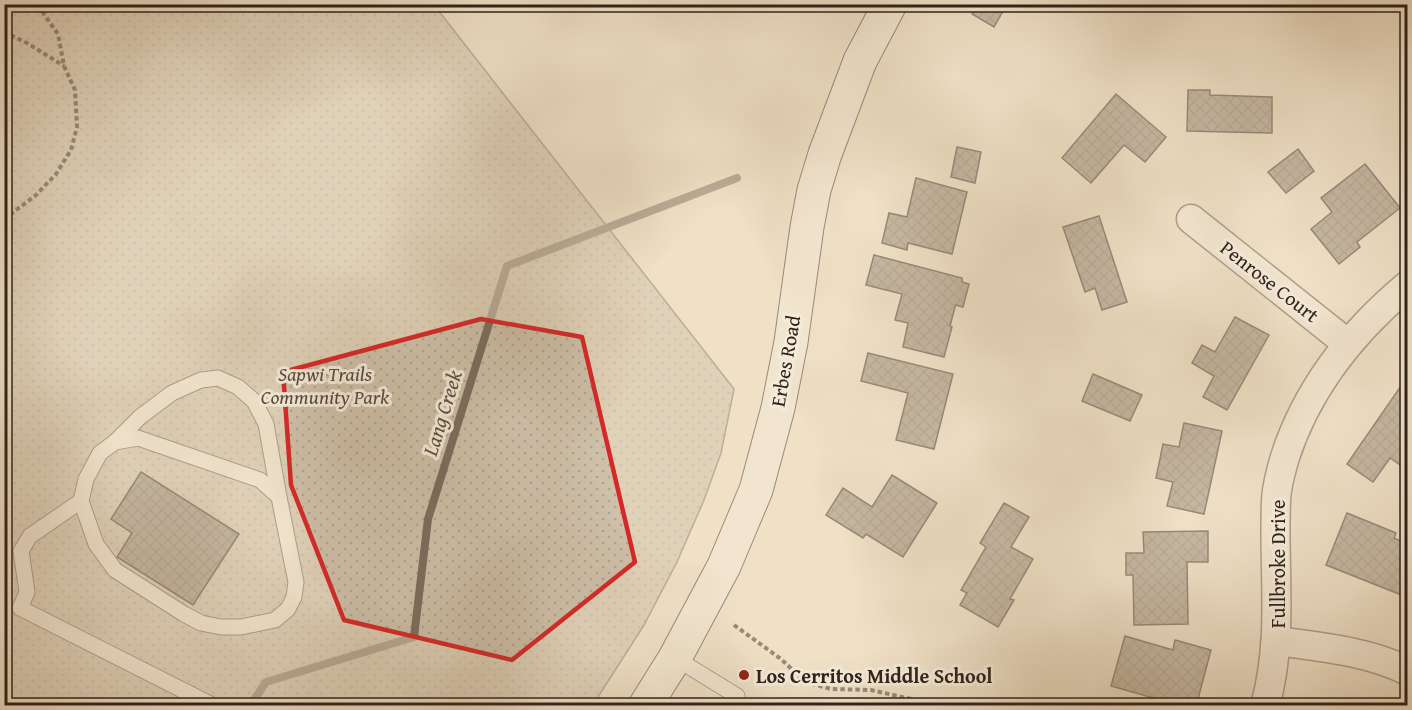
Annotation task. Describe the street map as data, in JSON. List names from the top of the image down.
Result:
{
  "streets": {
    "main road": ["Erbes Road"],
    "street": ["Penrose Court", "Fullbroke Drive"]
  },
  "crossings": [
    ["Penrose Court", "Fullbroke Drive"]
  ],
  "water": ["Lang Creek"],
  "parks": ["Sapwi Trails Community Park"],
  "places": ["Los Cerritos Middle School"]
}
